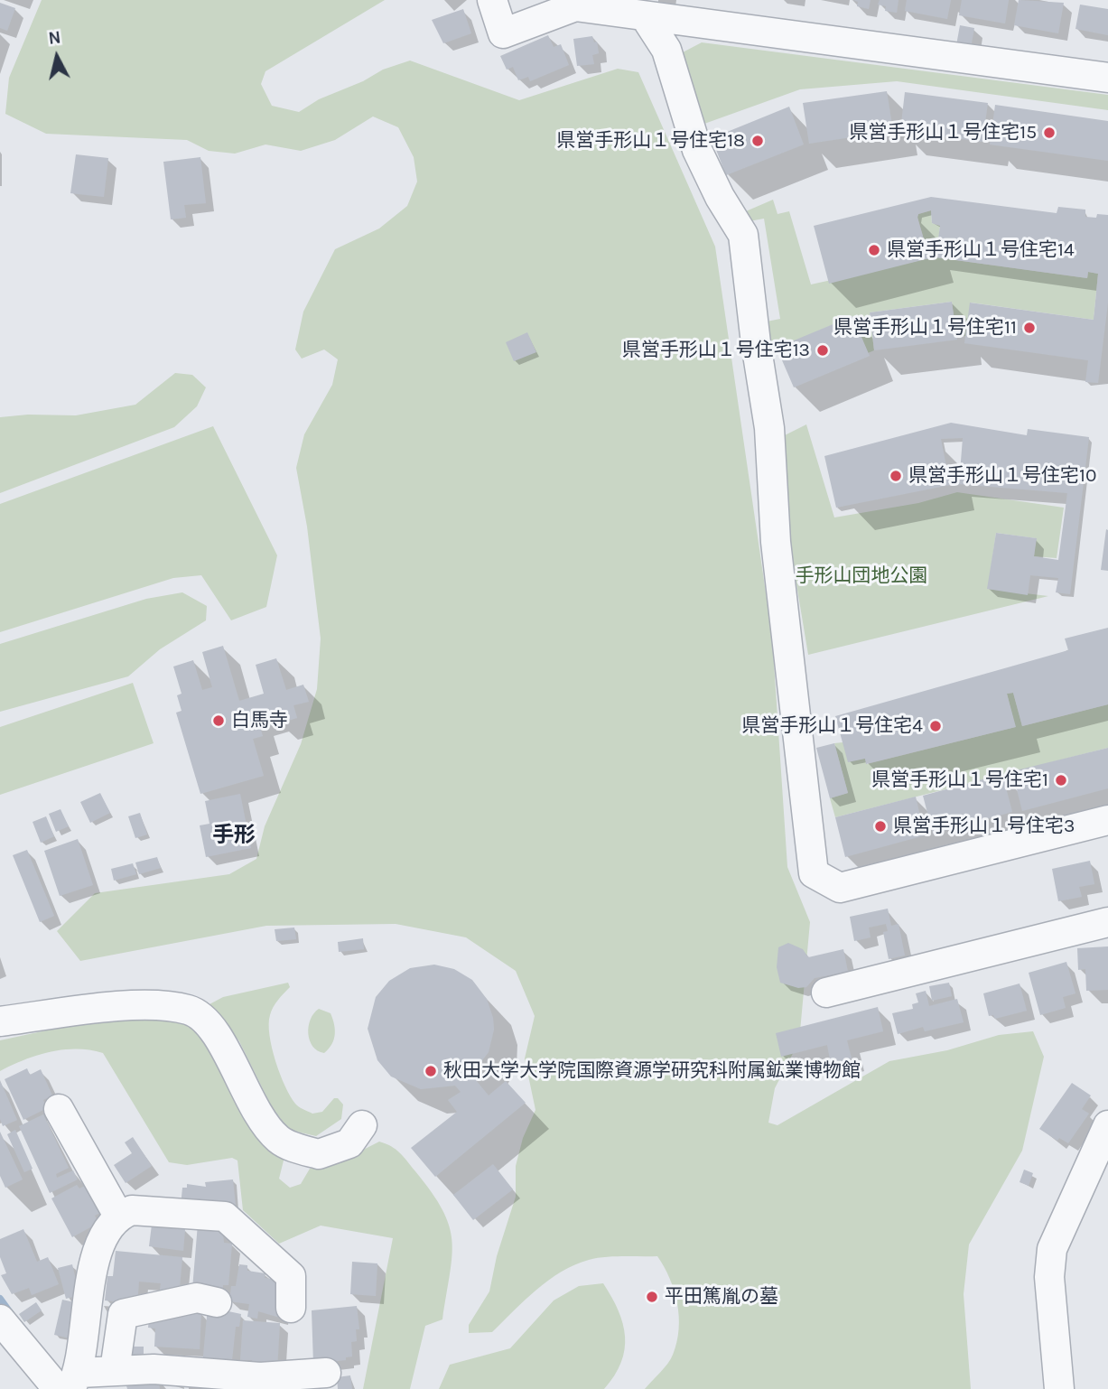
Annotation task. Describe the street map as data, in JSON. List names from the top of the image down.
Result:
{
  "districts": ["手形"],
  "parks": ["手形山団地公園"],
  "places": [
    "県営手形山１号住宅15",
    "県営手形山１号住宅18",
    "県営手形山１号住宅14",
    "県営手形山１号住宅11",
    "県営手形山１号住宅13",
    "県営手形山１号住宅10",
    "白馬寺",
    "県営手形山１号住宅4",
    "県営手形山１号住宅1",
    "県営手形山１号住宅3",
    "秋田大学大学院国際資源学研究科附属鉱業博物館",
    "平田篤胤の墓"
  ],
  "north": "top"
}
